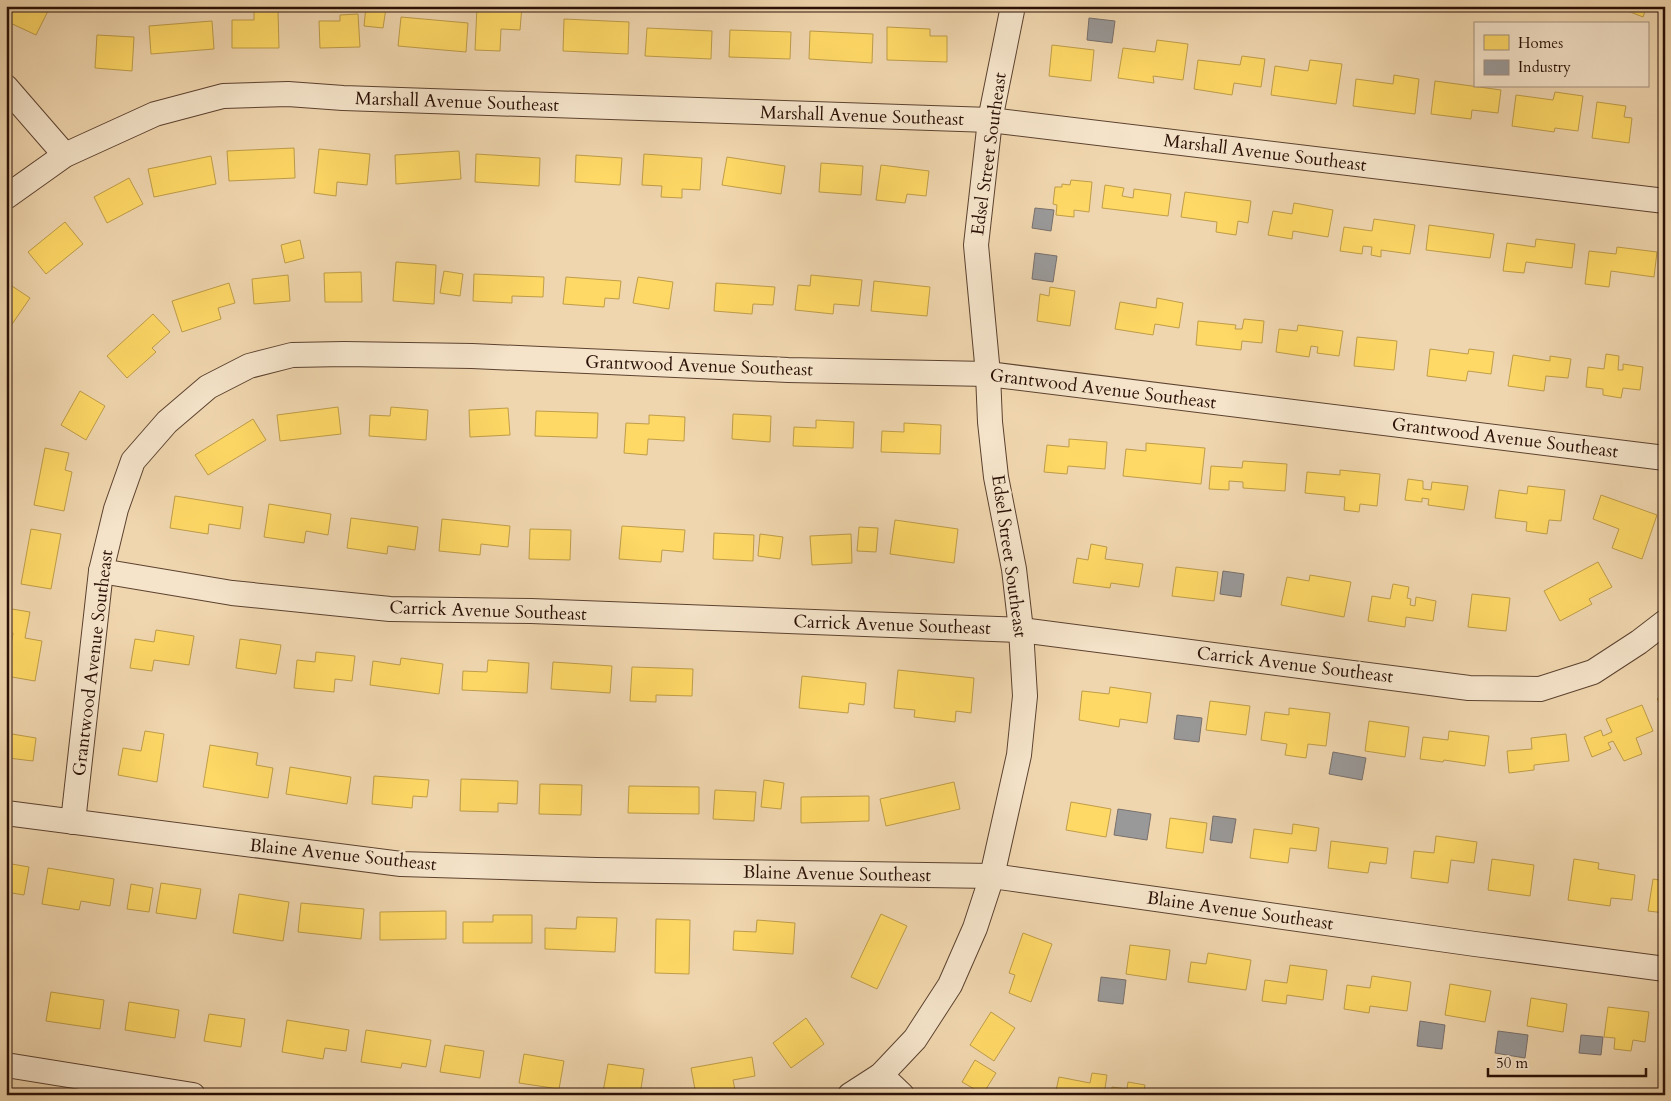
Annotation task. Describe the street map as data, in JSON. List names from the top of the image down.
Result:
{
  "streets": {
    "street": [
      "Marshall Avenue Southeast",
      "Edsel Street Southeast",
      "Grantwood Avenue Southeast",
      "Carrick Avenue Southeast",
      "Blaine Avenue Southeast"
    ]
  },
  "crossings": [
    ["Marshall Avenue Southeast", "Edsel Street Southeast"],
    ["Edsel Street Southeast", "Grantwood Avenue Southeast"],
    ["Edsel Street Southeast", "Carrick Avenue Southeast"],
    ["Edsel Street Southeast", "Blaine Avenue Southeast"],
    ["Grantwood Avenue Southeast", "Carrick Avenue Southeast"],
    ["Grantwood Avenue Southeast", "Blaine Avenue Southeast"]
  ],
  "legend": ["Homes", "Industry"],
  "scale_bar": "50 m"
}
